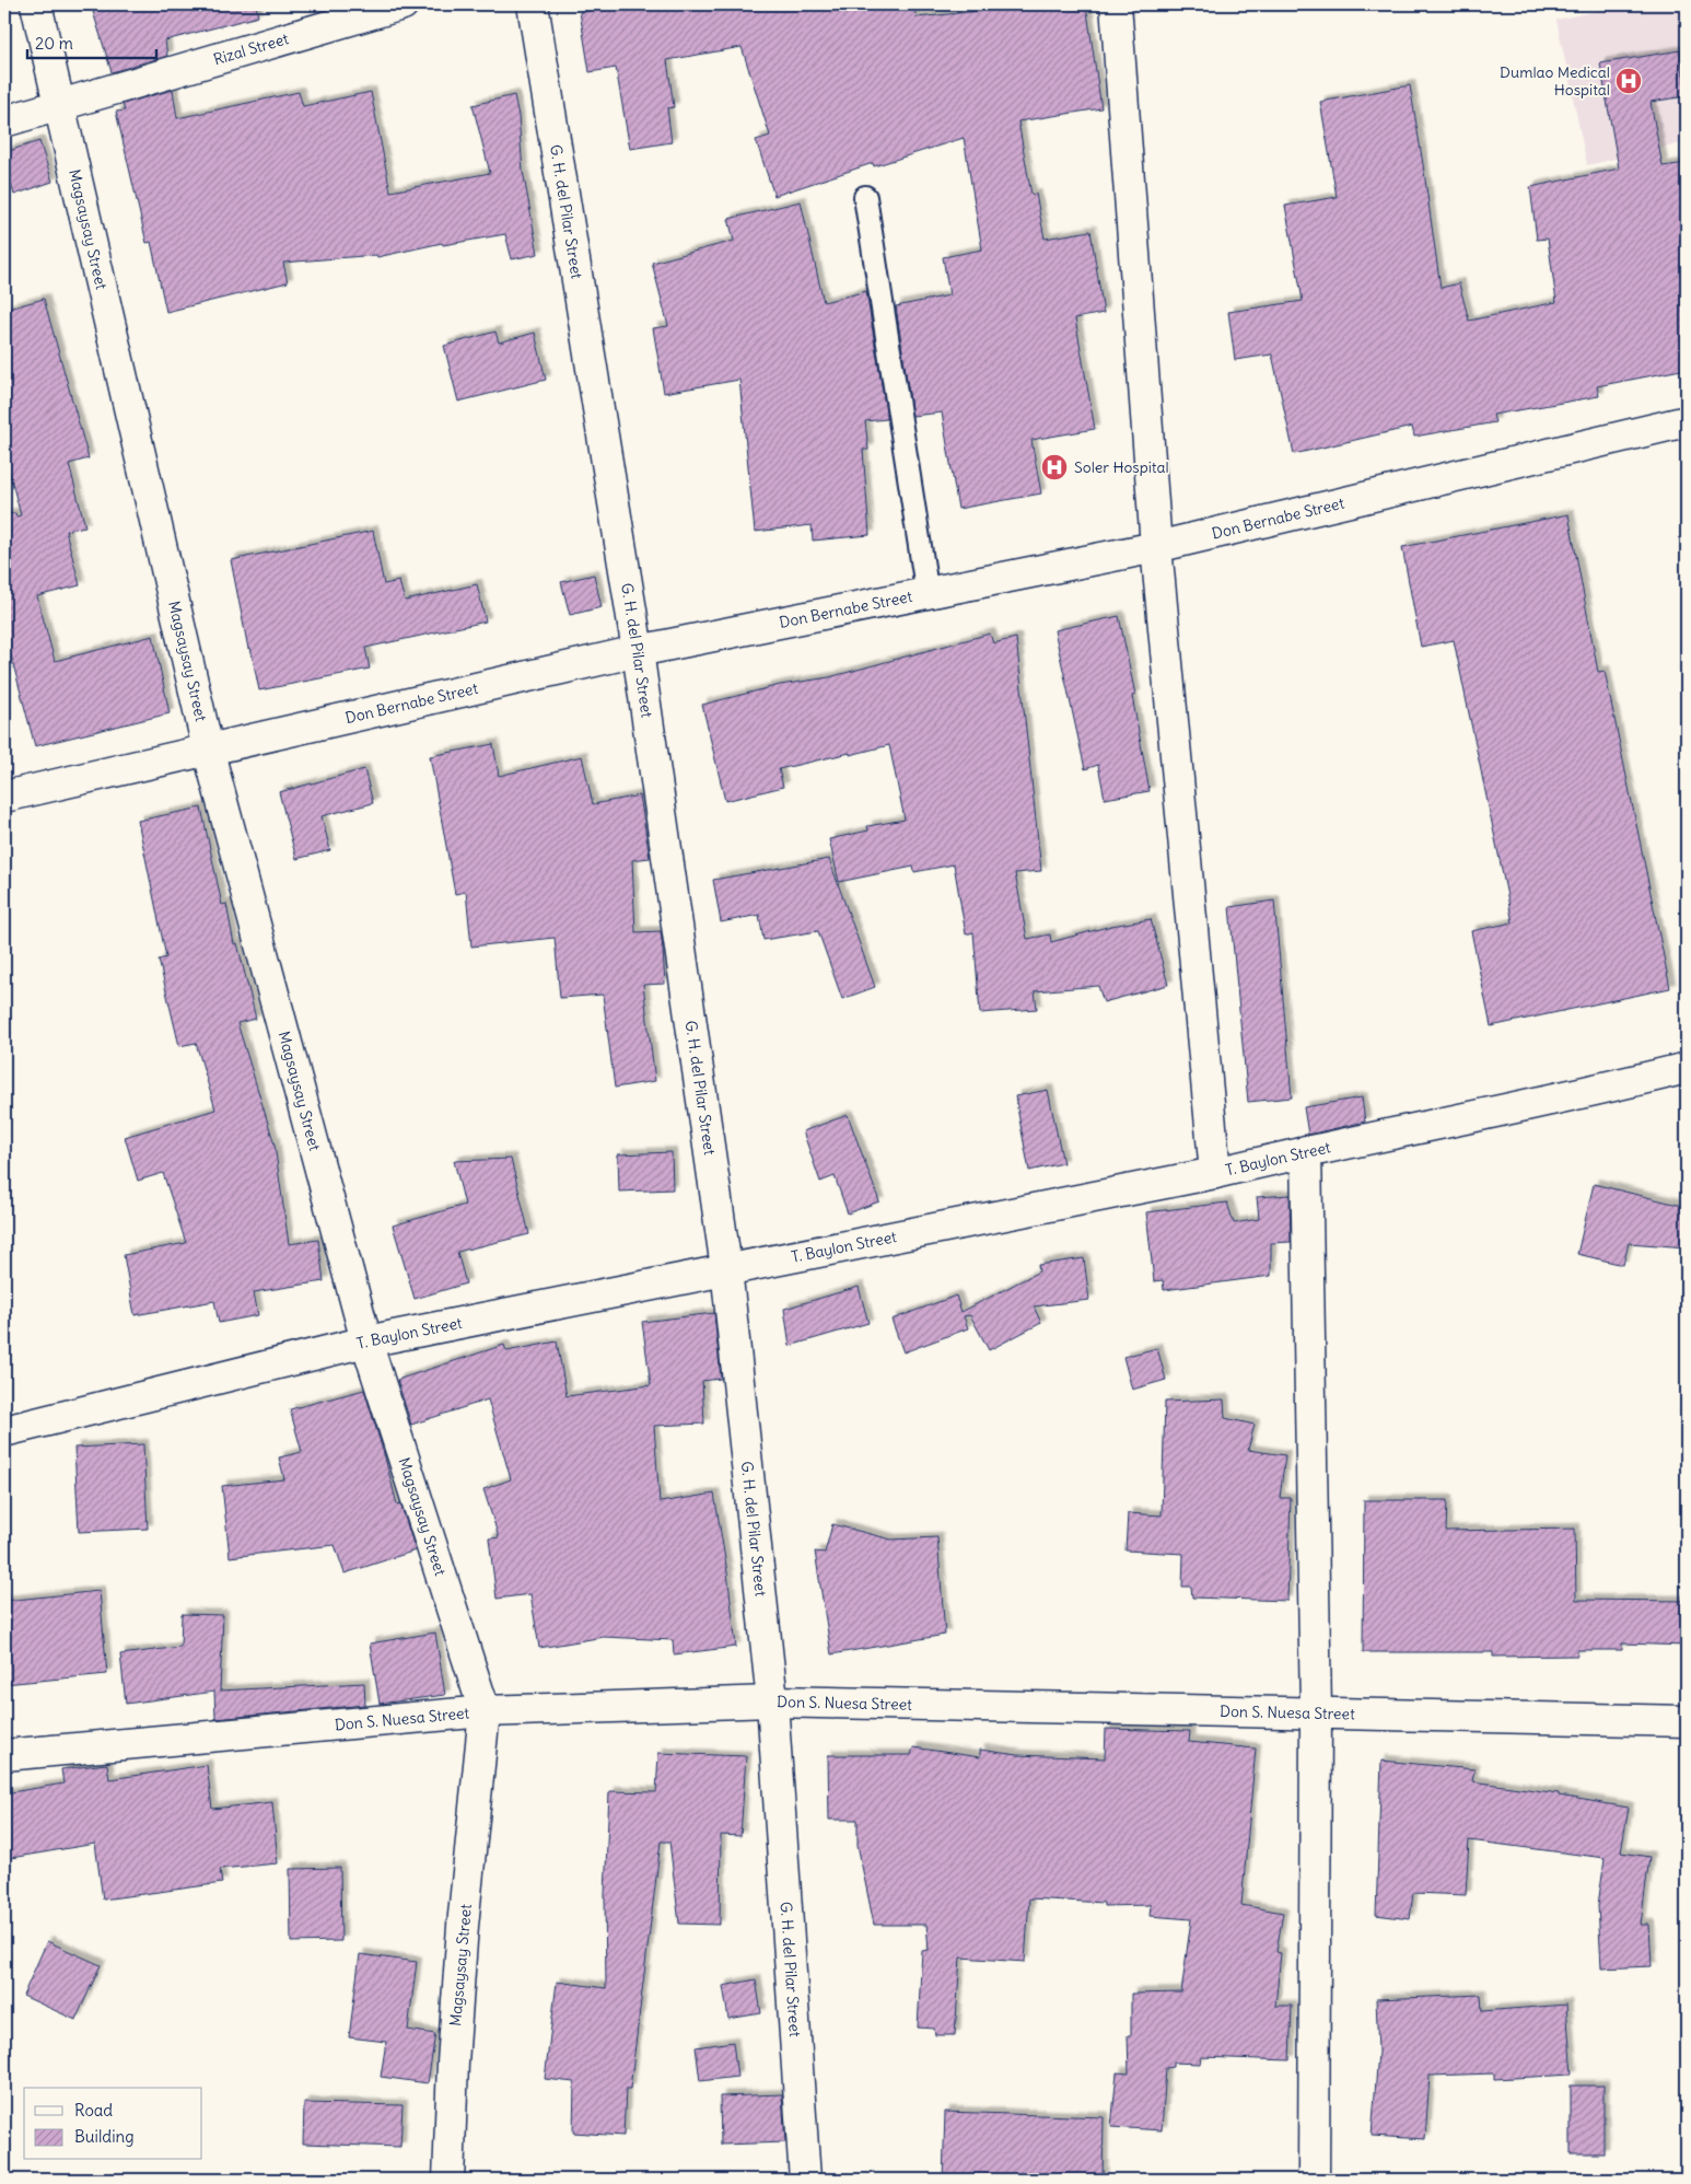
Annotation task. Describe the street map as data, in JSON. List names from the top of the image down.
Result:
{
  "streets": {
    "street": [
      "Rizal Street",
      "G. H. del Pilar Street",
      "Magsaysay Street",
      "Don Bernabe Street",
      "T. Baylon Street",
      "Don S. Nuesa Street"
    ]
  },
  "crossings": [
    ["Rizal Street", "Magsaysay Street"],
    ["G. H. del Pilar Street", "Don Bernabe Street"],
    ["G. H. del Pilar Street", "T. Baylon Street"],
    ["G. H. del Pilar Street", "Don S. Nuesa Street"],
    ["Magsaysay Street", "Don Bernabe Street"],
    ["Magsaysay Street", "T. Baylon Street"],
    ["Magsaysay Street", "Don S. Nuesa Street"]
  ],
  "places": {
    "hospital": ["Dumlao Medical Hospital", "Soler Hospital"]
  },
  "legend": ["Road", "Building"],
  "scale_bar": "20 m"
}
